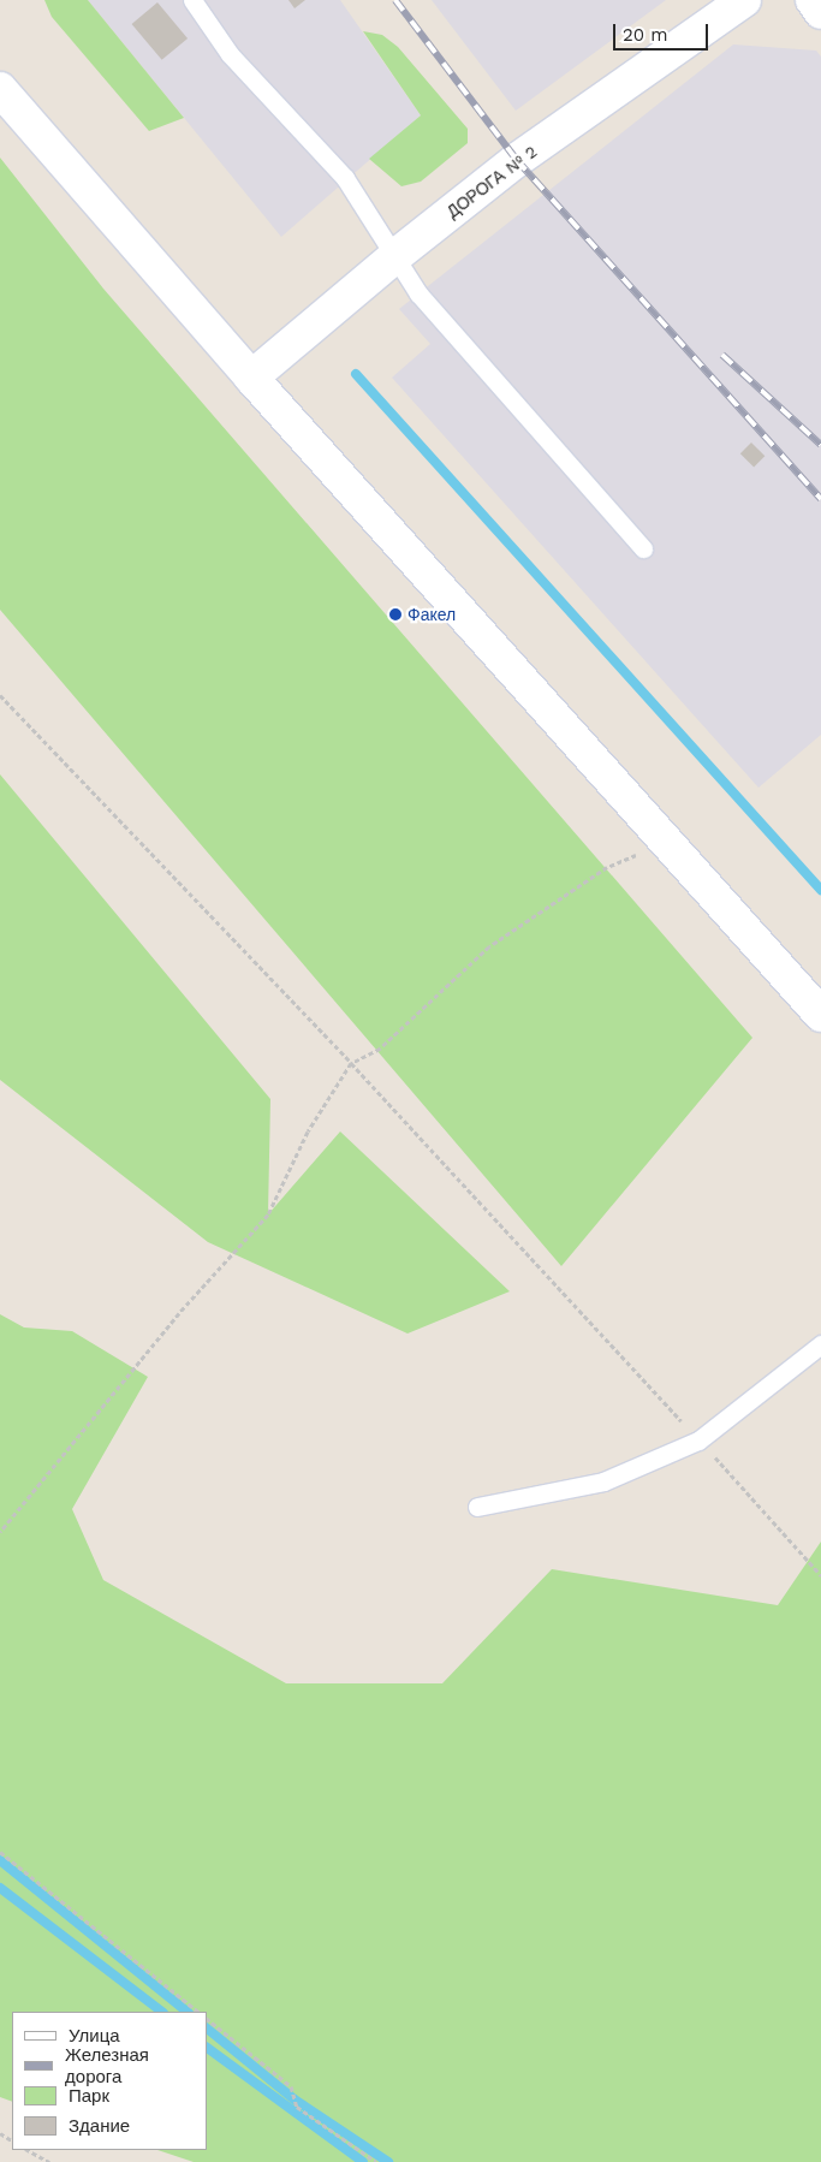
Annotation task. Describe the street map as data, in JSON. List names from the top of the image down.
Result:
{
  "streets": {
    "main road": ["ДОРОГА № 2"]
  },
  "places": ["Факел"],
  "legend": [
    "Улица",
    "Железная дорога",
    "Парк",
    "Здание"
  ],
  "scale_bar": "20 m"
}
